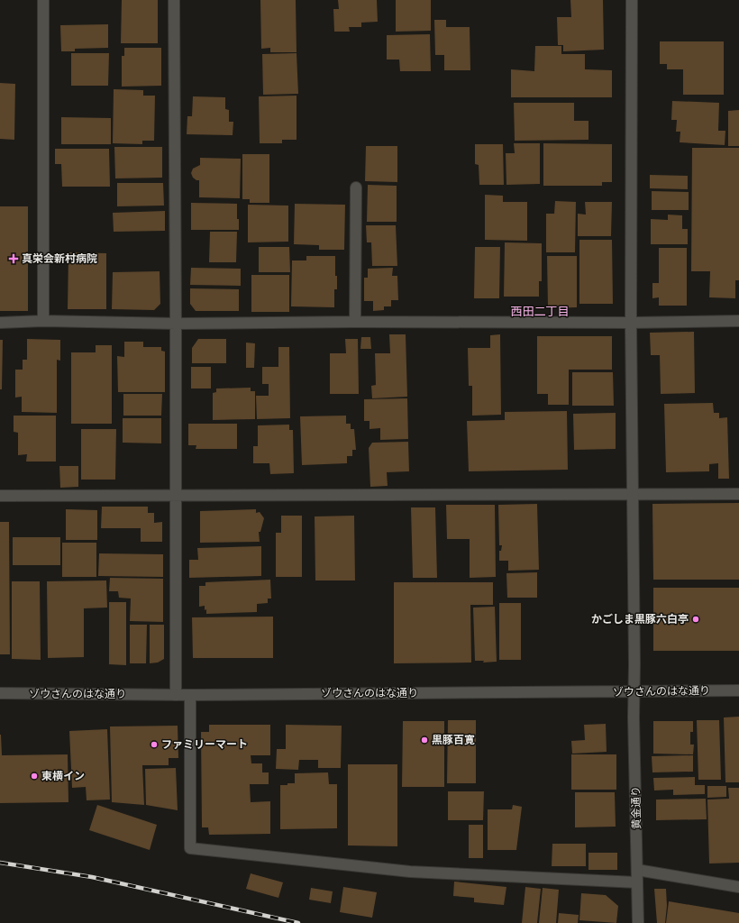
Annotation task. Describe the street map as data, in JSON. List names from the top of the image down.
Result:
{
  "streets": {
    "street": ["ゾウさんのはな通り", "黄金通り"]
  },
  "crossings": [
    ["ゾウさんのはな通り", "黄金通り"]
  ],
  "districts": ["西田二丁目"],
  "places": {
    "health": ["真栄会新村病院"],
    "other": [
      "かごしま黒豚六白亭",
      "黒豚百寛",
      "ファミリーマート",
      "東横イン"
    ]
  }
}
